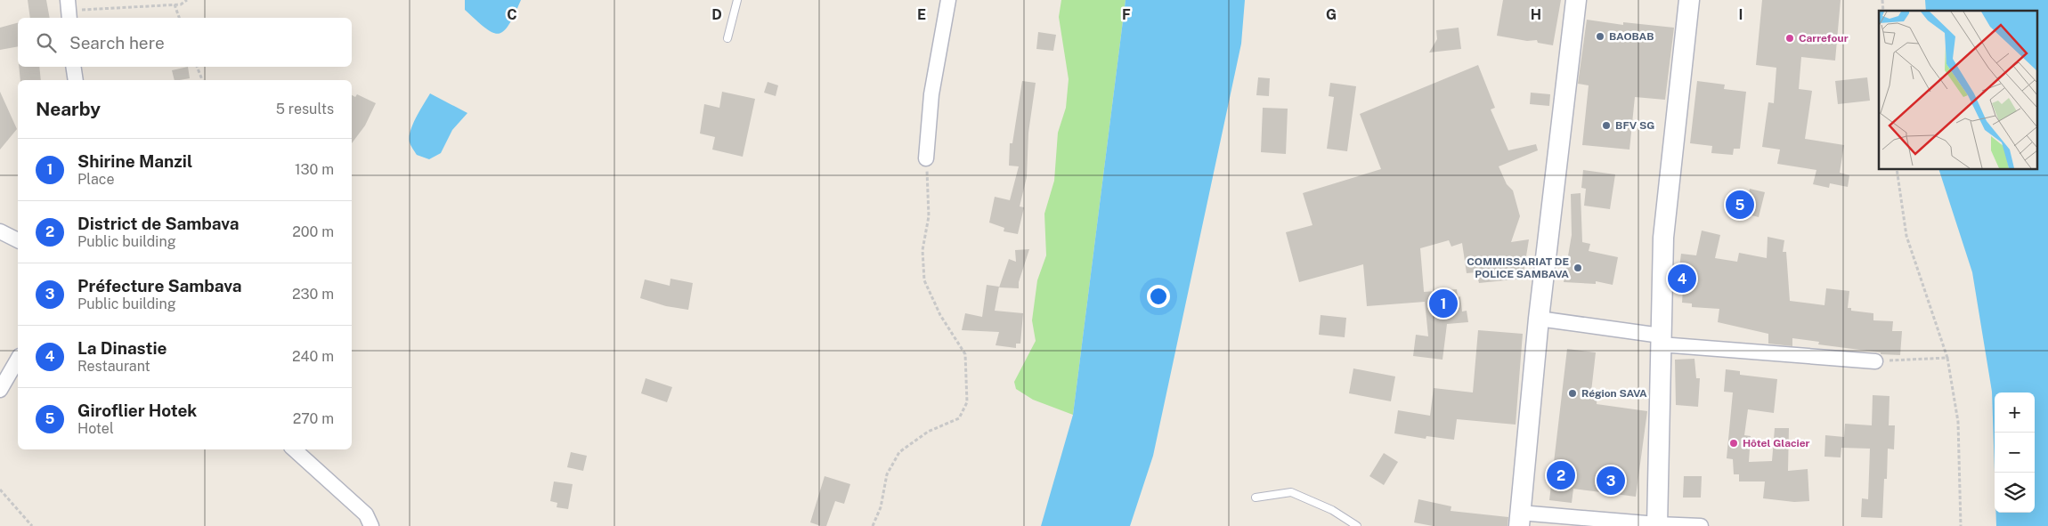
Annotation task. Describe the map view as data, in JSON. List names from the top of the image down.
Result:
{
  "places": [
    "BAOBAB",
    "Carrefour",
    "BFV SG",
    "COMMISSARIAT DE POLICE SAMBAVA",
    "Région SAVA",
    "Hôtel Glacier"
  ],
  "page": {
    "search": "Search here",
    "heading": ["Nearby", "5 results"],
    "list": [
      {
        "mark": "1",
        "name": "Shirine Manzil",
        "note": "Place",
        "value": "130 m"
      },
      {
        "mark": "2",
        "name": "District de Sambava",
        "note": "Public building",
        "value": "200 m"
      },
      {
        "mark": "3",
        "name": "Préfecture Sambava",
        "note": "Public building",
        "value": "230 m"
      },
      {
        "mark": "4",
        "name": "La Dinastie",
        "note": "Restaurant",
        "value": "240 m"
      },
      {
        "mark": "5",
        "name": "Giroflier Hotek",
        "note": "Hotel",
        "value": "270 m"
      }
    ],
    "pins": [
      "5",
      "4",
      "1",
      "2",
      "3"
    ],
    "map_buttons": ["+", "−"]
  },
  "grid": {
    "columns": [
      "C",
      "D",
      "E",
      "F",
      "G",
      "H",
      "I"
    ]
  }
}
